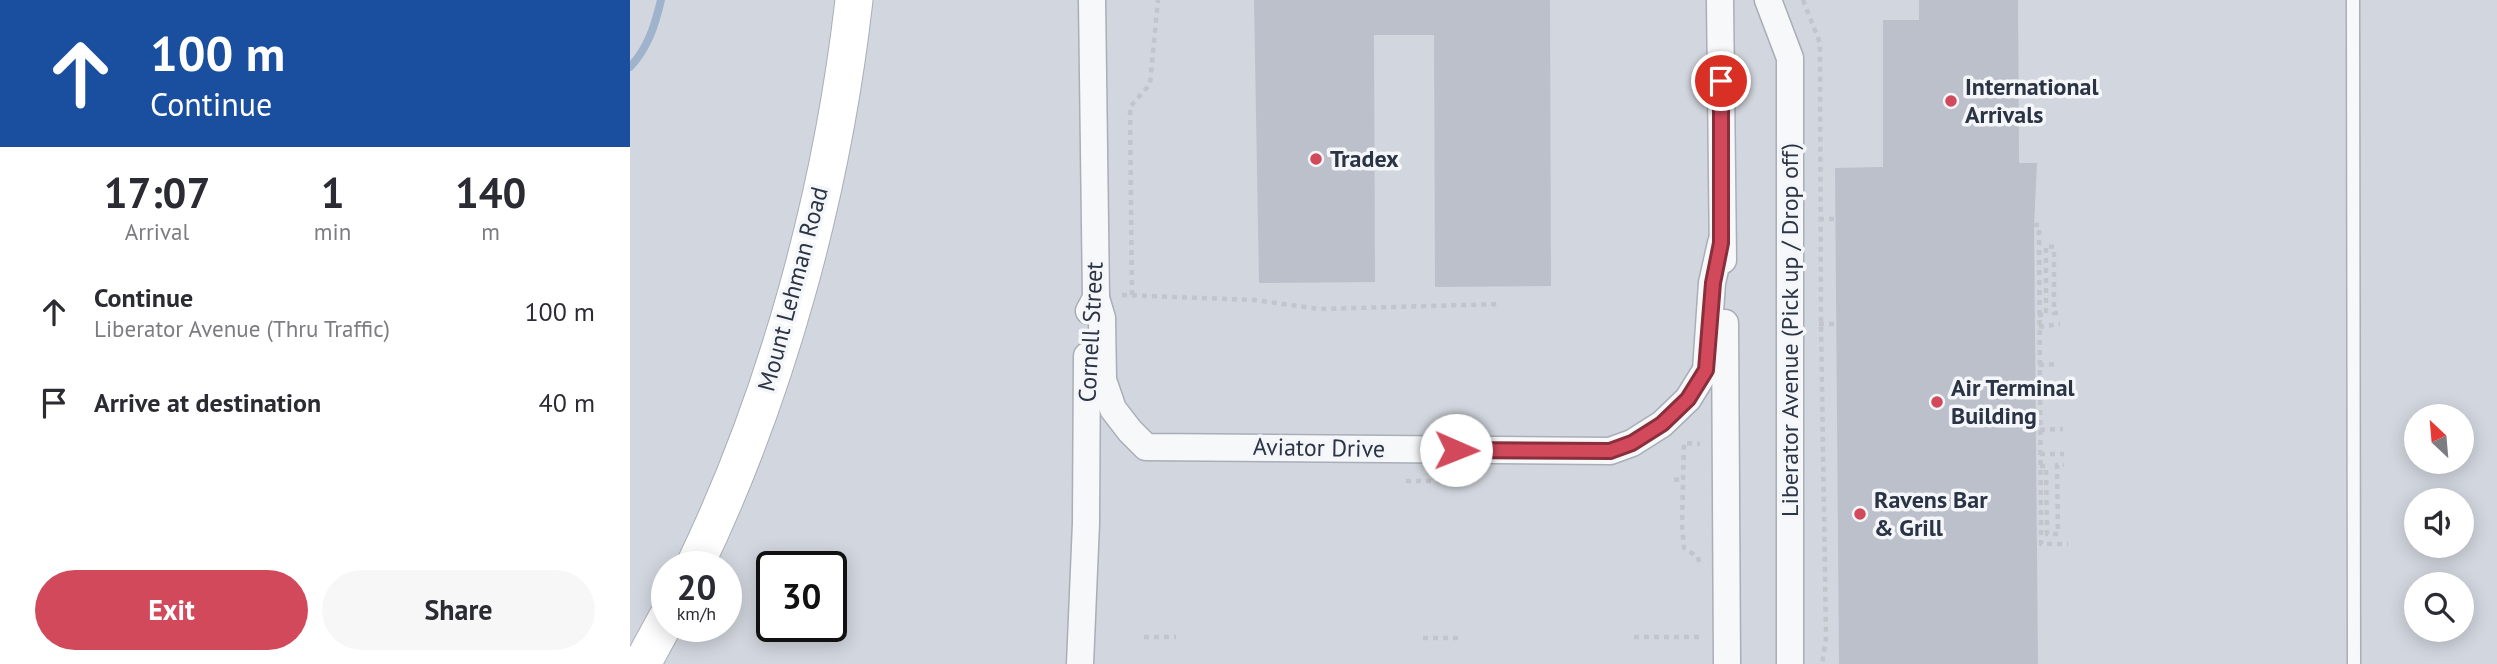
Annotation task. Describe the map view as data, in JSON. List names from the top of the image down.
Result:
{
  "streets": {
    "main road": ["Mount Lehman Road"],
    "street": ["Liberator Avenue (Pick up / Drop off)", "Cornell Street", "Aviator Drive"]
  },
  "crossings": [
    ["Cornell Street", "Aviator Drive"]
  ],
  "places": [
    "International Arrivals",
    "Tradex",
    "Air Terminal Building",
    "Ravens Bar & Grill"
  ],
  "north": "top left",
  "page": {
    "turn": ["100 m", "Continue"],
    "eta": [
      "17:07",
      "Arrival",
      "1",
      "min",
      "140",
      "m"
    ],
    "list": [
      {
        "name": "Continue",
        "note": "Liberator Avenue (Thru Traffic)",
        "value": "100 m"
      },
      {
        "name": "Arrive at destination",
        "value": "40 m"
      }
    ],
    "speed": "20 km/h",
    "limit": "30",
    "buttons": ["Exit", "Share"]
  }
}
